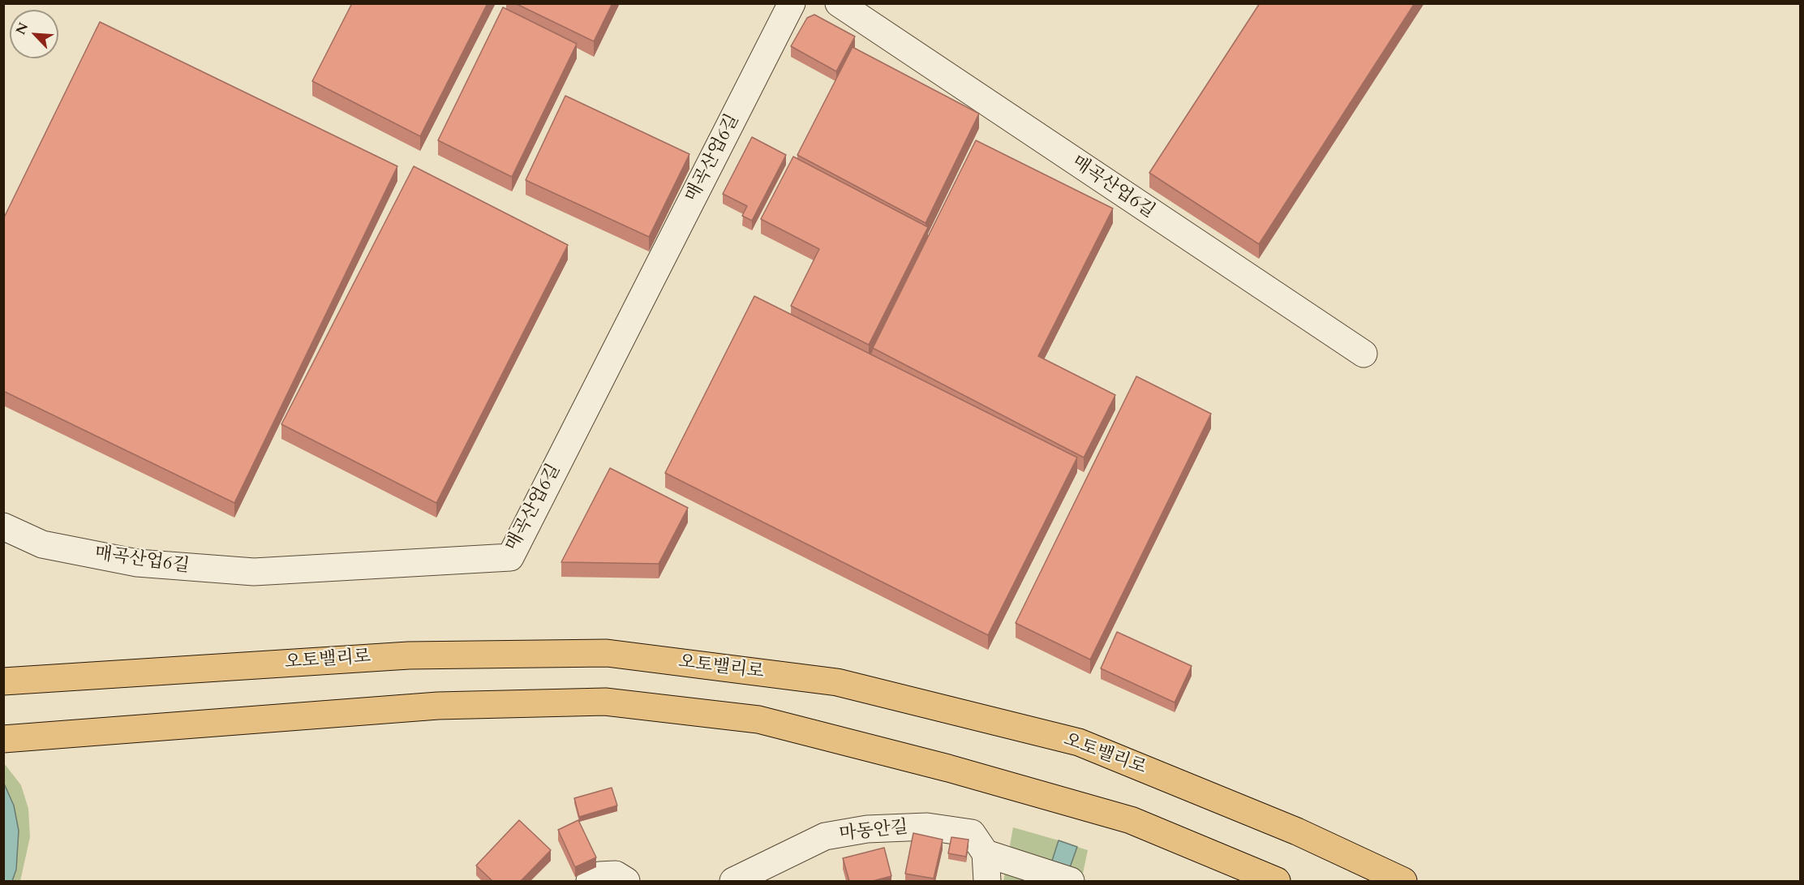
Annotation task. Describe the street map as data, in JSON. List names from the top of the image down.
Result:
{
  "streets": {
    "highway": ["오토밸리로"],
    "street": ["매곡산업6길", "마동안길"]
  },
  "north": "top left"
}
